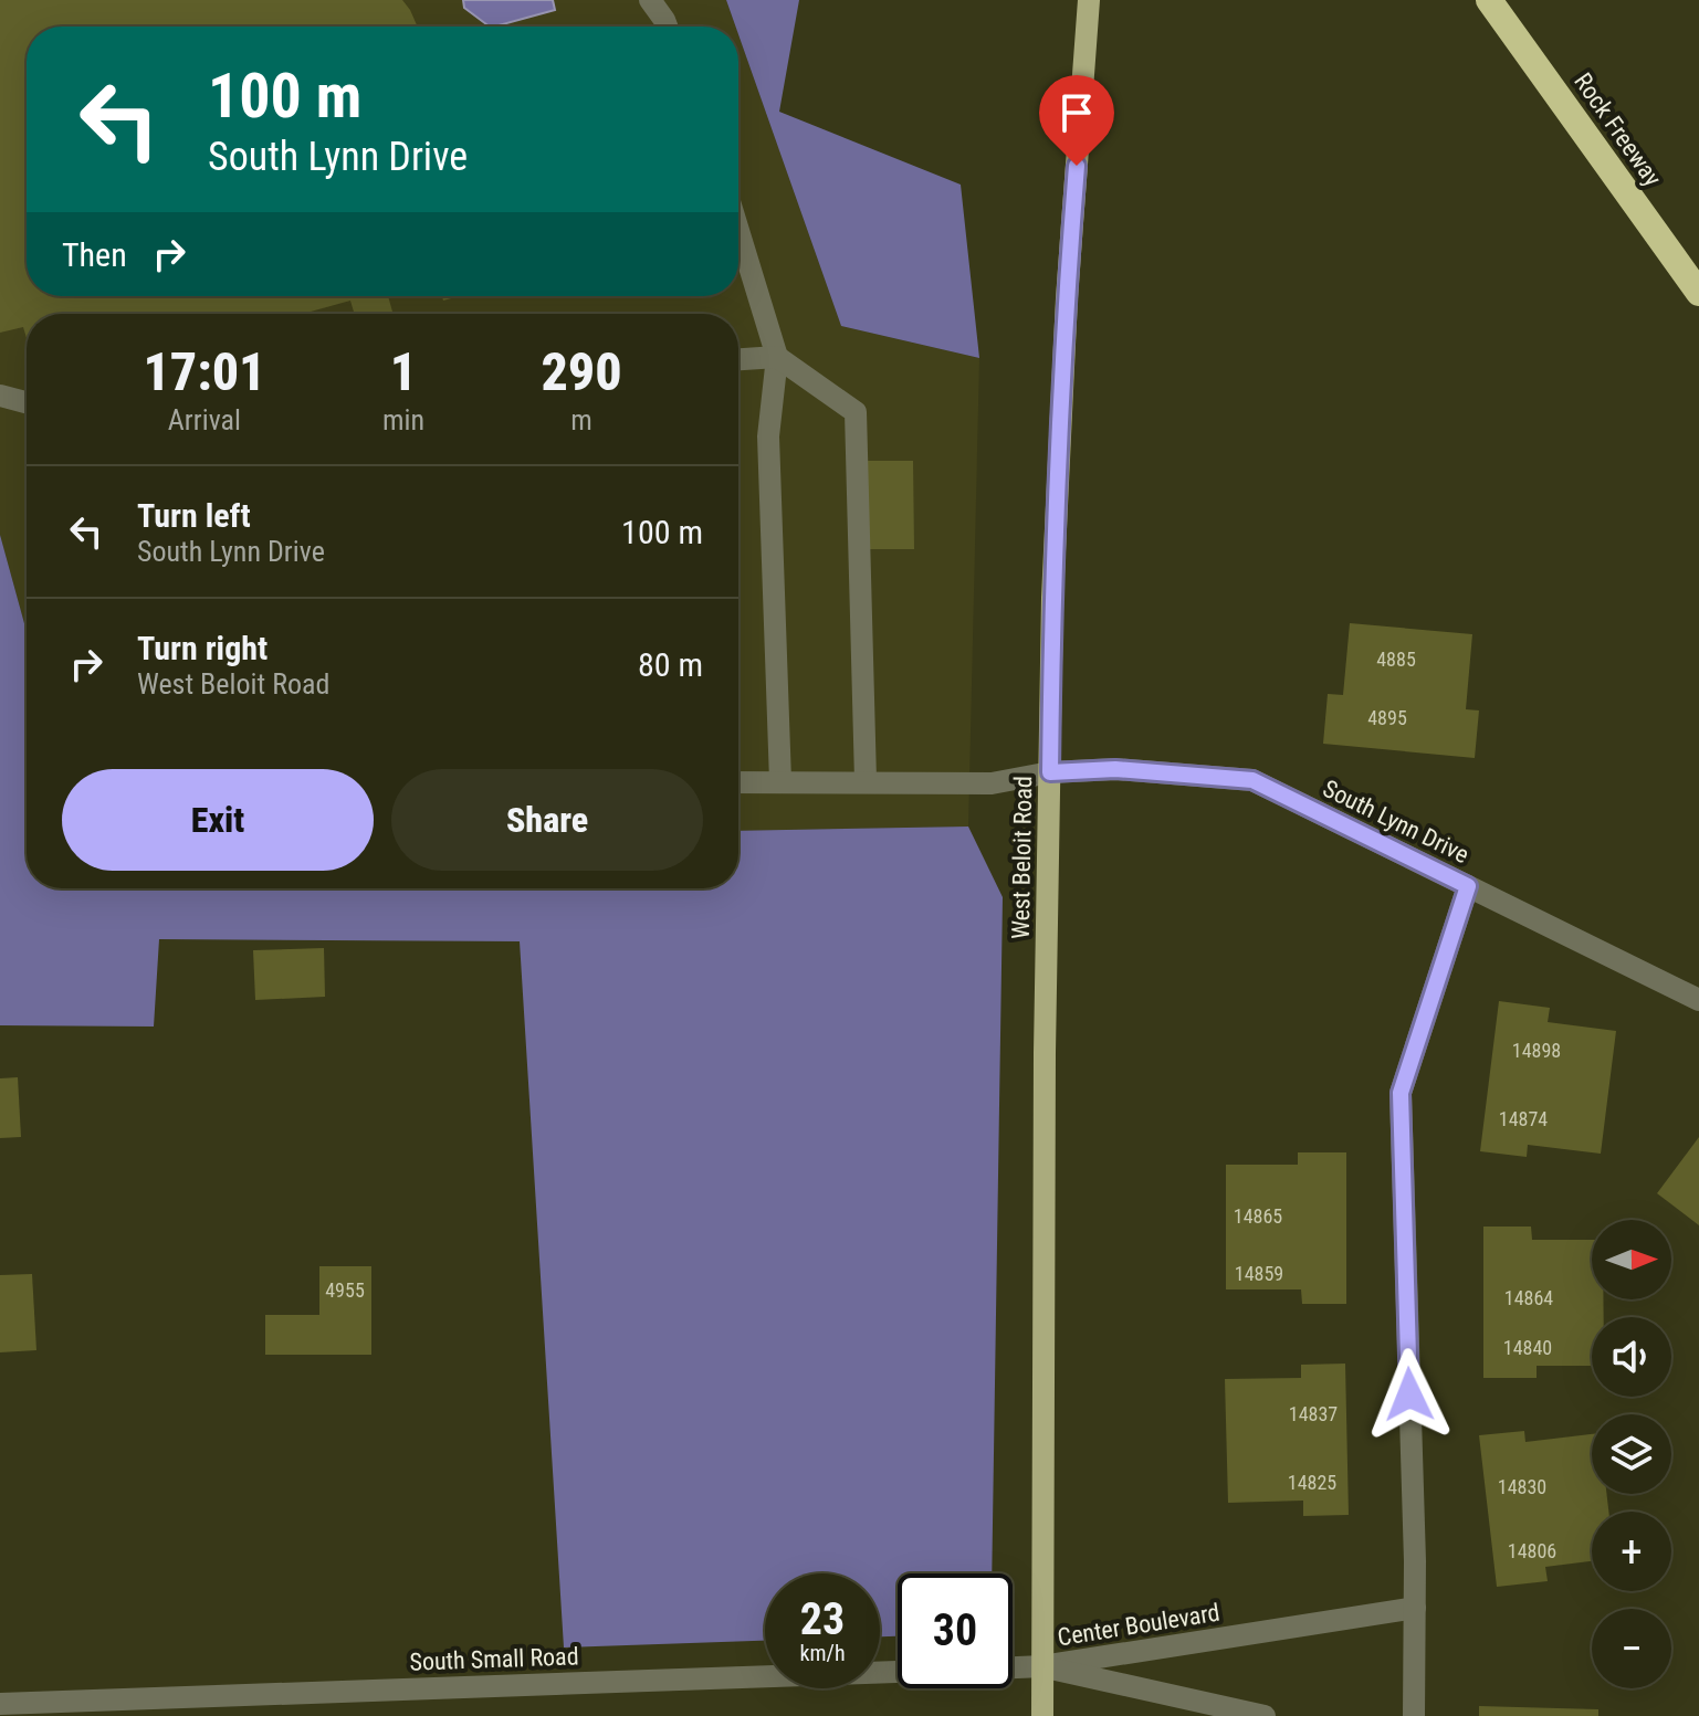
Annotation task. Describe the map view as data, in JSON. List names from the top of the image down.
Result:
{
  "streets": {
    "highway": ["Rock Freeway"],
    "main road": ["West Beloit Road"],
    "street": ["South Lynn Drive", "Center Boulevard", "South Small Road"]
  },
  "crossings": [
    ["South Lynn Drive", "West Beloit Road"],
    ["West Beloit Road", "Center Boulevard"],
    ["West Beloit Road", "South Small Road"],
    ["Center Boulevard", "South Small Road"]
  ],
  "house_numbers": [
    "4885",
    "4895",
    "14898",
    "14874",
    "14865",
    "14859",
    "4955",
    "14864",
    "14840",
    "14837",
    "14825",
    "14830",
    "14806"
  ],
  "north": "right",
  "page": {
    "turn": ["100 m", "South Lynn Drive"],
    "then": "Then",
    "eta": [
      "17:01",
      "Arrival",
      "1",
      "min",
      "290",
      "m"
    ],
    "list": [
      {
        "name": "Turn left",
        "note": "South Lynn Drive",
        "value": "100 m"
      },
      {
        "name": "Turn right",
        "note": "West Beloit Road",
        "value": "80 m"
      }
    ],
    "buttons": ["Exit", "Share"],
    "map_buttons": ["+", "−"],
    "speed": "23 km/h",
    "limit": "30"
  }
}
